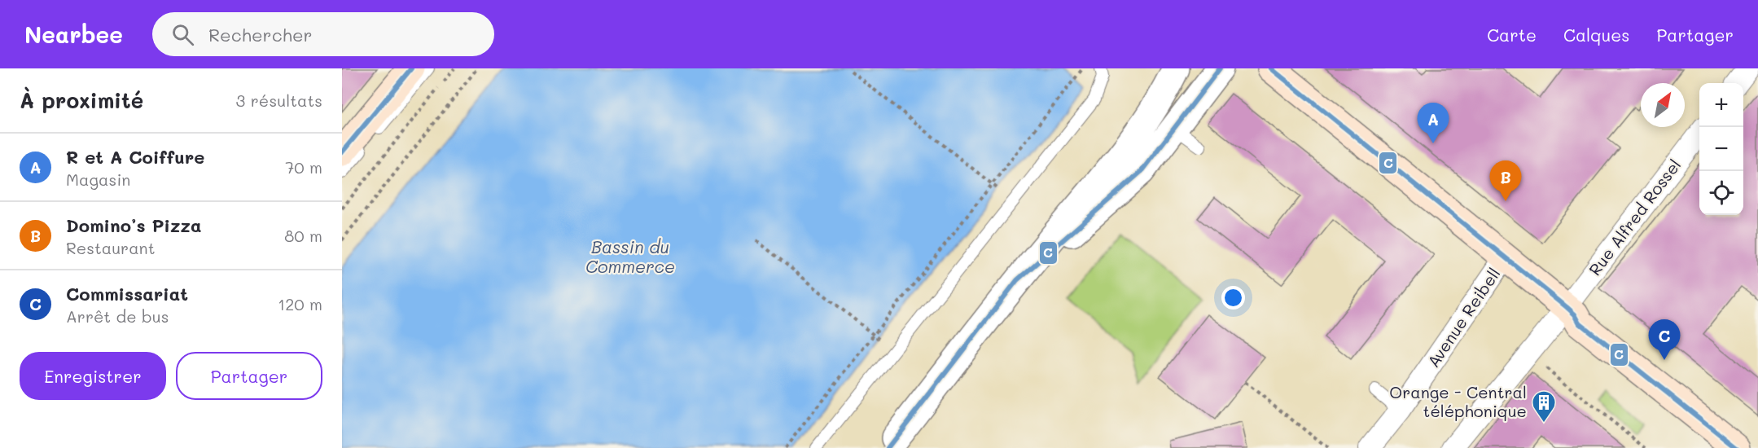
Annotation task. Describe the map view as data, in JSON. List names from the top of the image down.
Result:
{
  "streets": {
    "street": ["Rue Alfred Rossel", "Avenue Reibell"]
  },
  "water": ["Bassin du Commerce"],
  "places": {
    "building": ["Orange - Central téléphonique"]
  },
  "lines": ["transit line C"],
  "north": "top right",
  "page": {
    "header": "Nearbee",
    "search": "Rechercher",
    "nav": ["Carte", "Calques", "Partager"],
    "heading": ["À proximité", "3 résultats"],
    "map_buttons": ["+", "−"],
    "pins": ["A", "B", "C"],
    "list": [
      {
        "mark": "A",
        "name": "R et A Coiffure",
        "note": "Magasin",
        "value": "70 m"
      },
      {
        "mark": "B",
        "name": "Domino’s Pizza",
        "note": "Restaurant",
        "value": "80 m"
      },
      {
        "mark": "C",
        "name": "Commissariat",
        "note": "Arrêt de bus",
        "value": "120 m"
      }
    ],
    "buttons": ["Enregistrer", "Partager"]
  }
}
